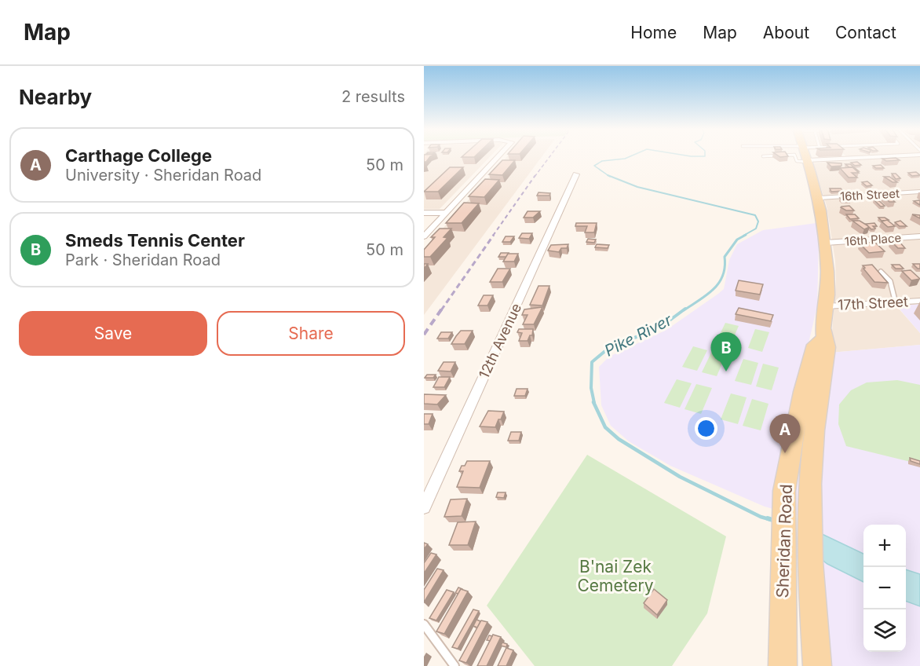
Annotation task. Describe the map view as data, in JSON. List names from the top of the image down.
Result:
{
  "streets": {
    "main road": ["Sheridan Road"],
    "street": [
      "16th Street",
      "16th Place",
      "17th Street",
      "12th Avenue"
    ]
  },
  "crossings": [
    ["16th Street", "Sheridan Road"],
    ["16th Place", "Sheridan Road"],
    ["17th Street", "Sheridan Road"]
  ],
  "water": ["Pike River"],
  "parks": ["B'nai Zek Cemetery"],
  "page": {
    "header": "Map",
    "nav": [
      "Home",
      "Map",
      "About",
      "Contact"
    ],
    "heading": ["Nearby", "2 results"],
    "list": [
      {
        "mark": "A",
        "name": "Carthage College",
        "note": "University · Sheridan Road",
        "value": "50 m"
      },
      {
        "mark": "B",
        "name": "Smeds Tennis Center",
        "note": "Park · Sheridan Road",
        "value": "50 m"
      }
    ],
    "buttons": ["Save", "Share"],
    "pins": ["B", "A"],
    "map_buttons": ["+", "−"]
  }
}
